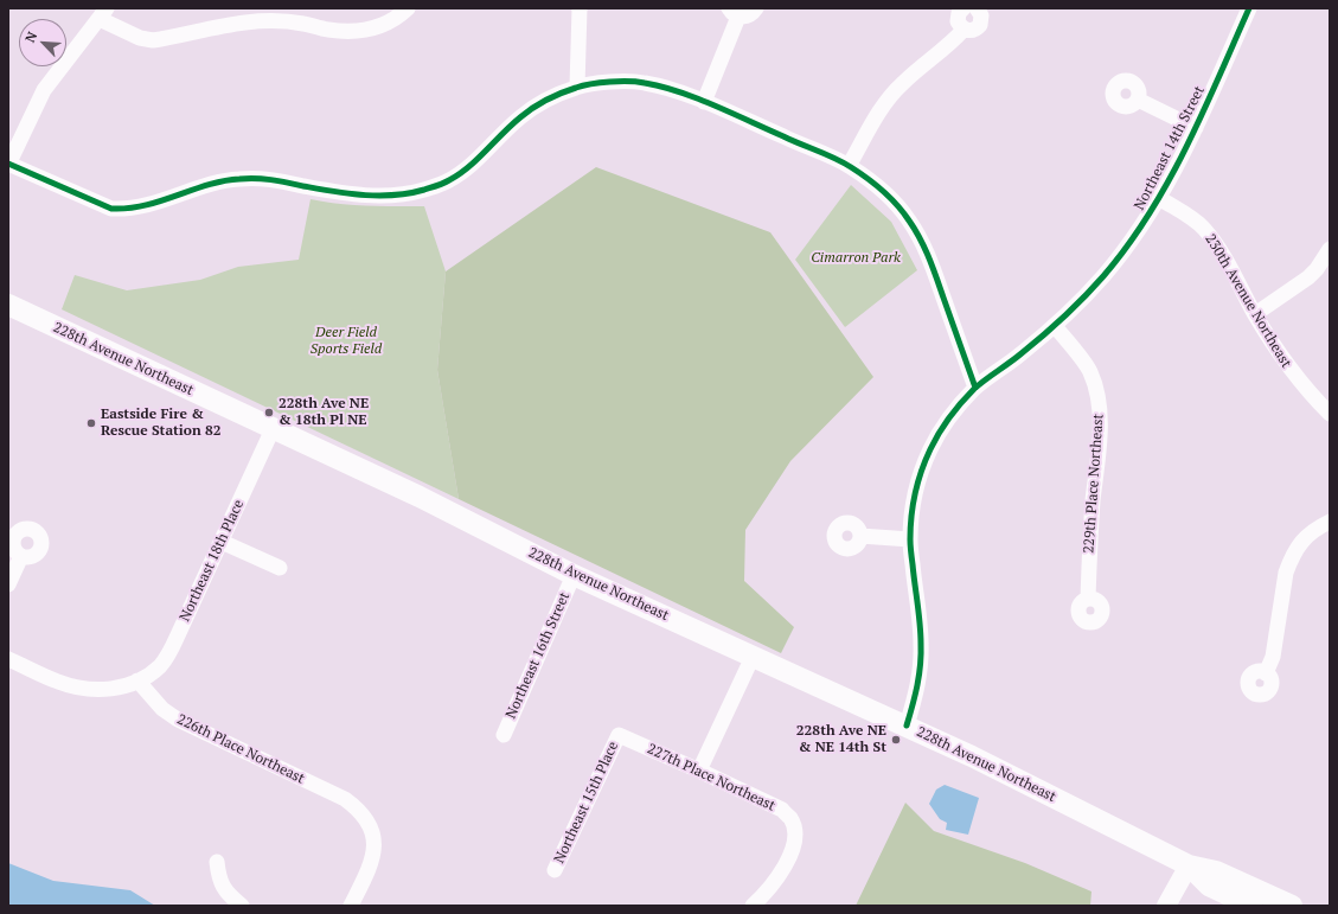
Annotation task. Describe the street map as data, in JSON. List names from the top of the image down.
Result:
{
  "streets": {
    "main road": ["228th Avenue Northeast"],
    "street": [
      "Northeast 14th Street",
      "230th Avenue Northeast",
      "229th Place Northeast",
      "Northeast 18th Place",
      "Northeast 16th Street",
      "226th Place Northeast",
      "227th Place Northeast",
      "Northeast 15th Place"
    ]
  },
  "crossings": [
    ["Northeast 14th Street", "230th Avenue Northeast"],
    ["Northeast 14th Street", "228th Avenue Northeast"],
    ["Northeast 14th Street", "229th Place Northeast"],
    ["228th Avenue Northeast", "Northeast 18th Place"],
    ["228th Avenue Northeast", "Northeast 16th Street"],
    ["Northeast 18th Place", "226th Place Northeast"],
    ["227th Place Northeast", "Northeast 15th Place"]
  ],
  "parks": ["Cimarron Park", "Deer Field Sports Field"],
  "places": ["228th Ave NE & 18th Pl NE", "Eastside Fire & Rescue Station 82", "228th Ave NE & NE 14th St"],
  "north": "top left"
}
